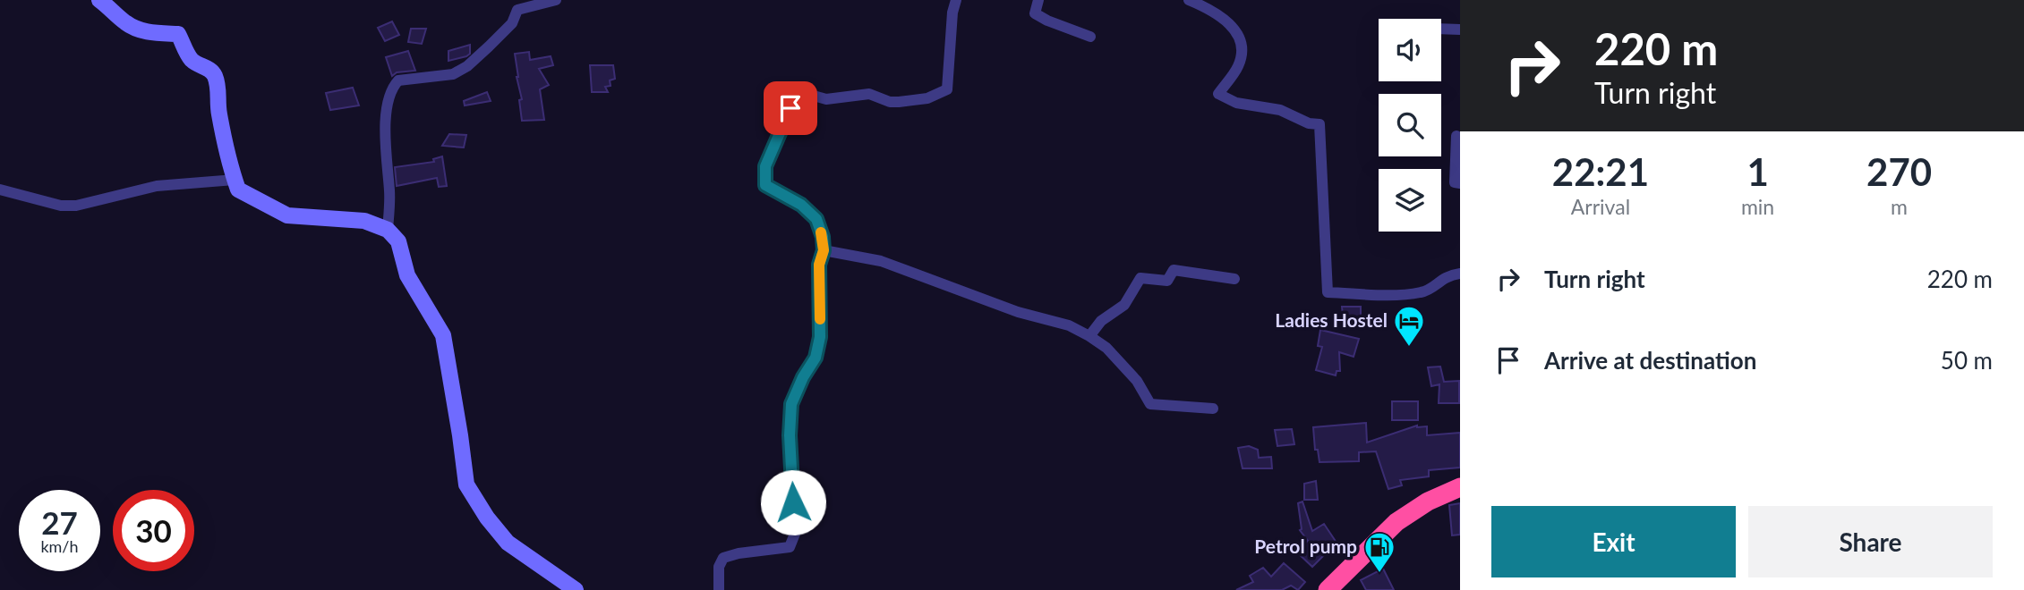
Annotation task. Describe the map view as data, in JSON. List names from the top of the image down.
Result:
{
  "places": {
    "hotel": ["Ladies Hostel"],
    "fuel station": ["Petrol pump"]
  },
  "page": {
    "turn": ["220 m", "Turn right"],
    "eta": [
      "22:21",
      "Arrival",
      "1",
      "min",
      "270",
      "m"
    ],
    "list": [
      {
        "name": "Turn right",
        "value": "220 m"
      },
      {
        "name": "Arrive at destination",
        "value": "50 m"
      }
    ],
    "speed": "27 km/h",
    "limit": "30",
    "buttons": ["Exit", "Share"]
  }
}
